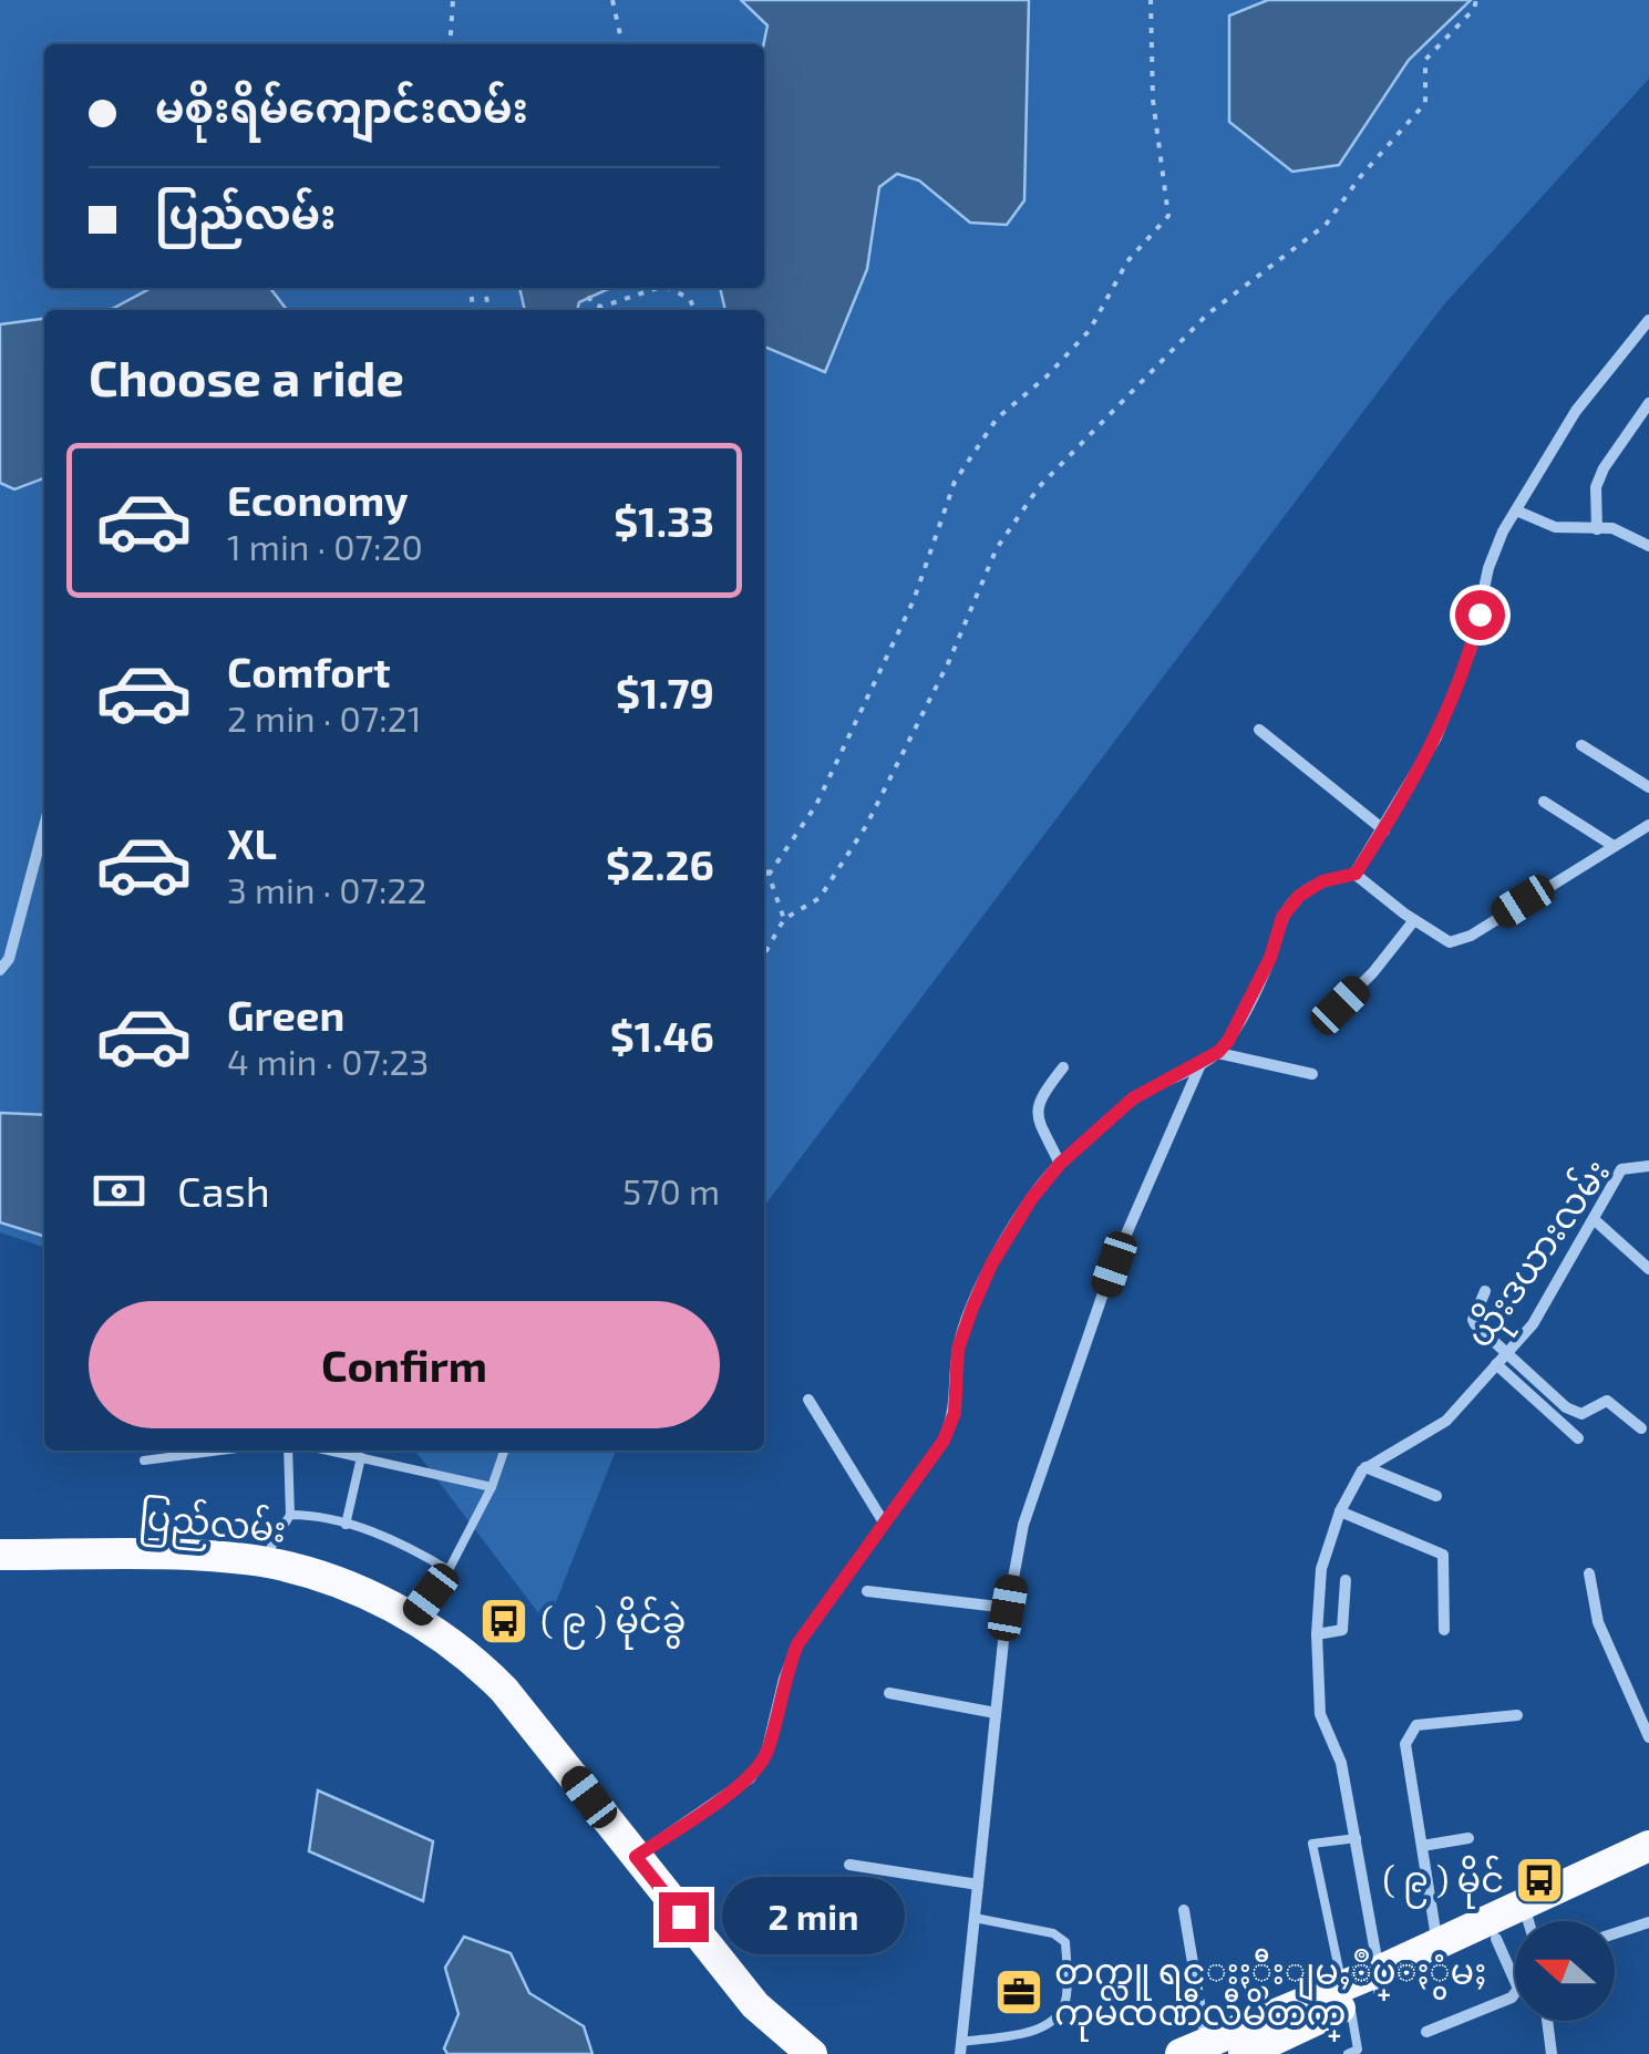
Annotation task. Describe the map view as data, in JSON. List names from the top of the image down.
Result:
{
  "streets": {
    "highway": ["ပြည်လမ်း"],
    "street": ["ယိုးဒယားလမ်း"]
  },
  "places": {
    "bus stop": ["( ၉ ) မိုင်ခွဲ", "( ၉ ) မိုင်"],
    "office": ["တက္လူ ရင္းႏွီးျမႇဳပ္ႏွံမႈ ကုမၸဏီလီမိတက္"]
  },
  "north": "left",
  "page": {
    "banner": ["မစိုးရိမ်ကျောင်းလမ်း", "ပြည်လမ်း"],
    "heading": "Choose a ride",
    "list": [
      {
        "name": "Economy",
        "note": "1 min · 07:20",
        "value": "$1.33"
      },
      {
        "name": "Comfort",
        "note": "2 min · 07:21",
        "value": "$1.79"
      },
      {
        "name": "XL",
        "note": "3 min · 07:22",
        "value": "$2.26"
      },
      {
        "name": "Green",
        "note": "4 min · 07:23",
        "value": "$1.46"
      }
    ],
    "pay": ["Cash", "570 m"],
    "buttons": "Confirm",
    "bubble": "2 min"
  }
}
